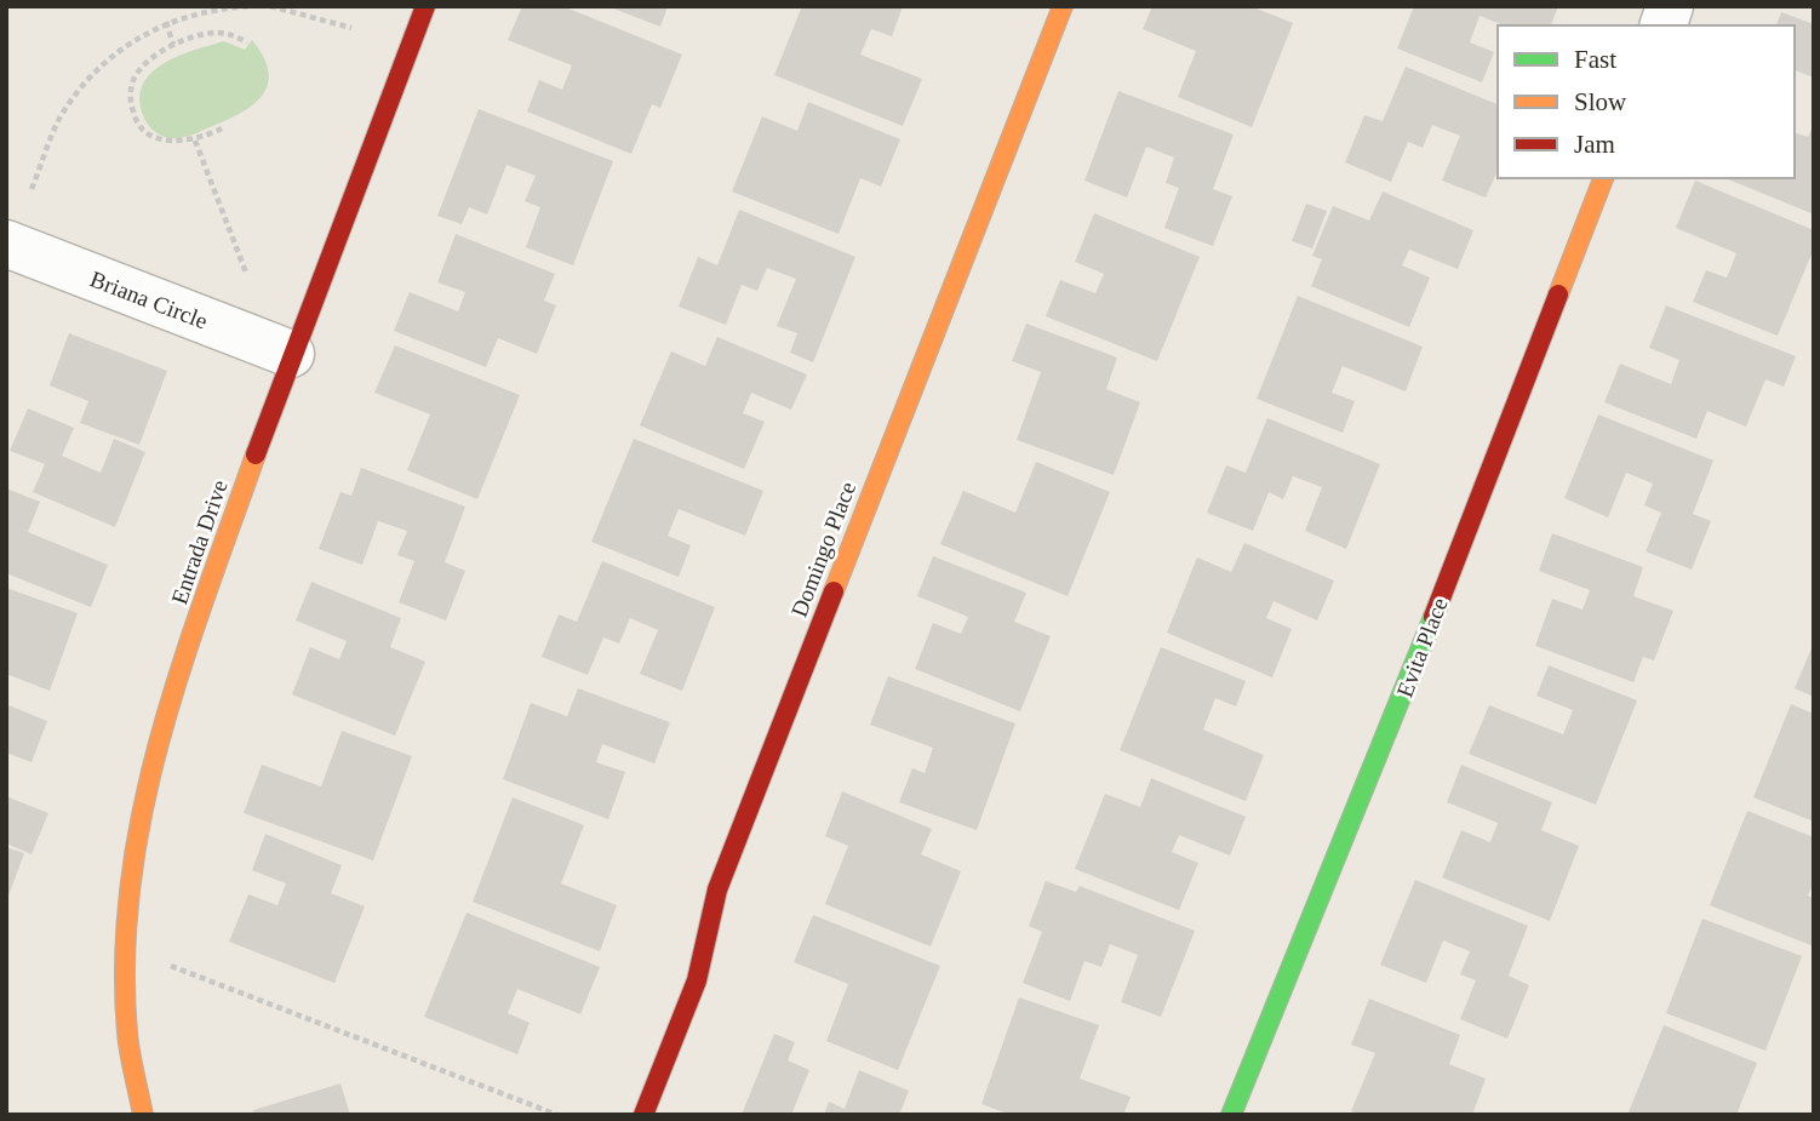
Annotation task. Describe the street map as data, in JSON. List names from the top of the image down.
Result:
{
  "streets": {
    "street": [
      "Briana Circle",
      "Entrada Drive",
      "Domingo Place",
      "Evita Place"
    ]
  },
  "crossings": [
    ["Briana Circle", "Entrada Drive"]
  ],
  "legend": ["Fast", "Slow", "Jam"]
}
